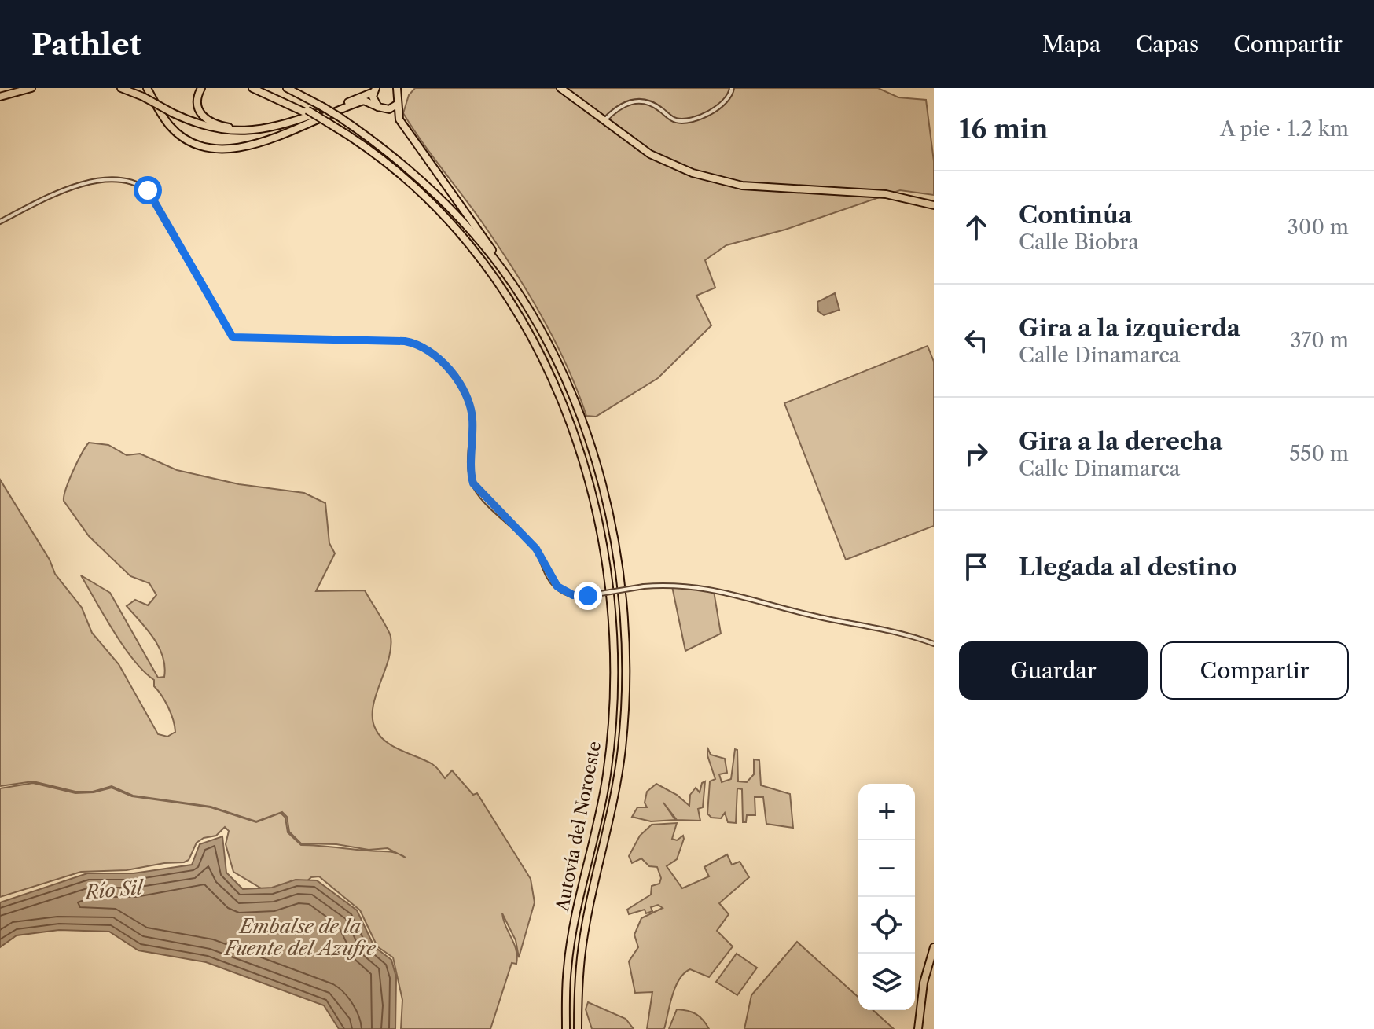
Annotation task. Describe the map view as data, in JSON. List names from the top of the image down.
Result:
{
  "streets": {
    "highway": ["Autovía del Noroeste"]
  },
  "water": ["Río Sil", "Embalse de la Fuente del Azufre"],
  "page": {
    "header": "Pathlet",
    "nav": ["Mapa", "Capas", "Compartir"],
    "heading": ["16 min", "A pie · 1.2 km"],
    "list": [
      ["Continúa", "Calle Biobra", "300 m"],
      ["Gira a la izquierda", "Calle Dinamarca", "370 m"],
      ["Gira a la derecha", "Calle Dinamarca", "550 m"],
      "Llegada al destino"
    ],
    "buttons": ["Guardar", "Compartir"],
    "map_buttons": ["+", "−"]
  }
}
